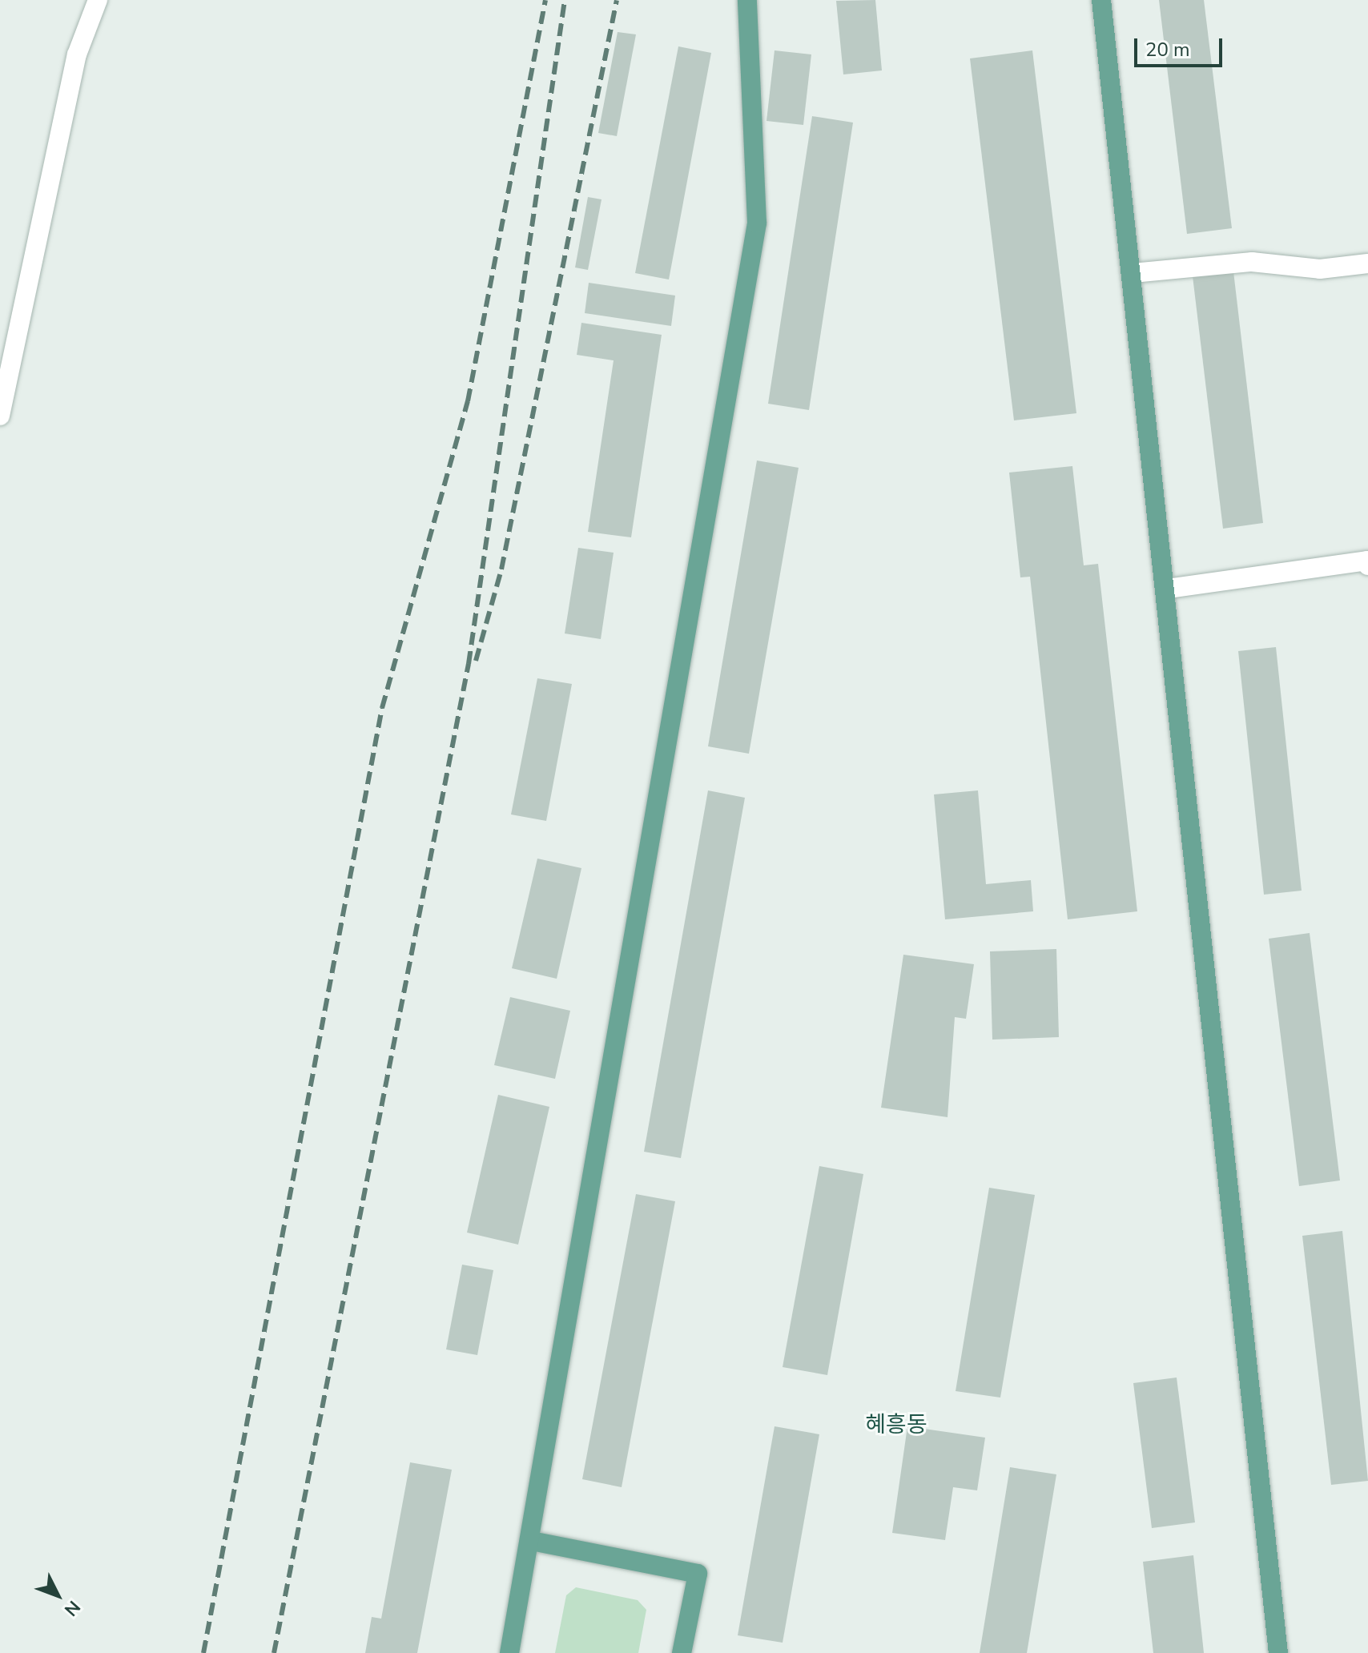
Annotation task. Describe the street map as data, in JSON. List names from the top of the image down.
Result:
{
  "districts": ["혜흥동"],
  "scale_bar": "20 m",
  "north": "bottom right"
}
